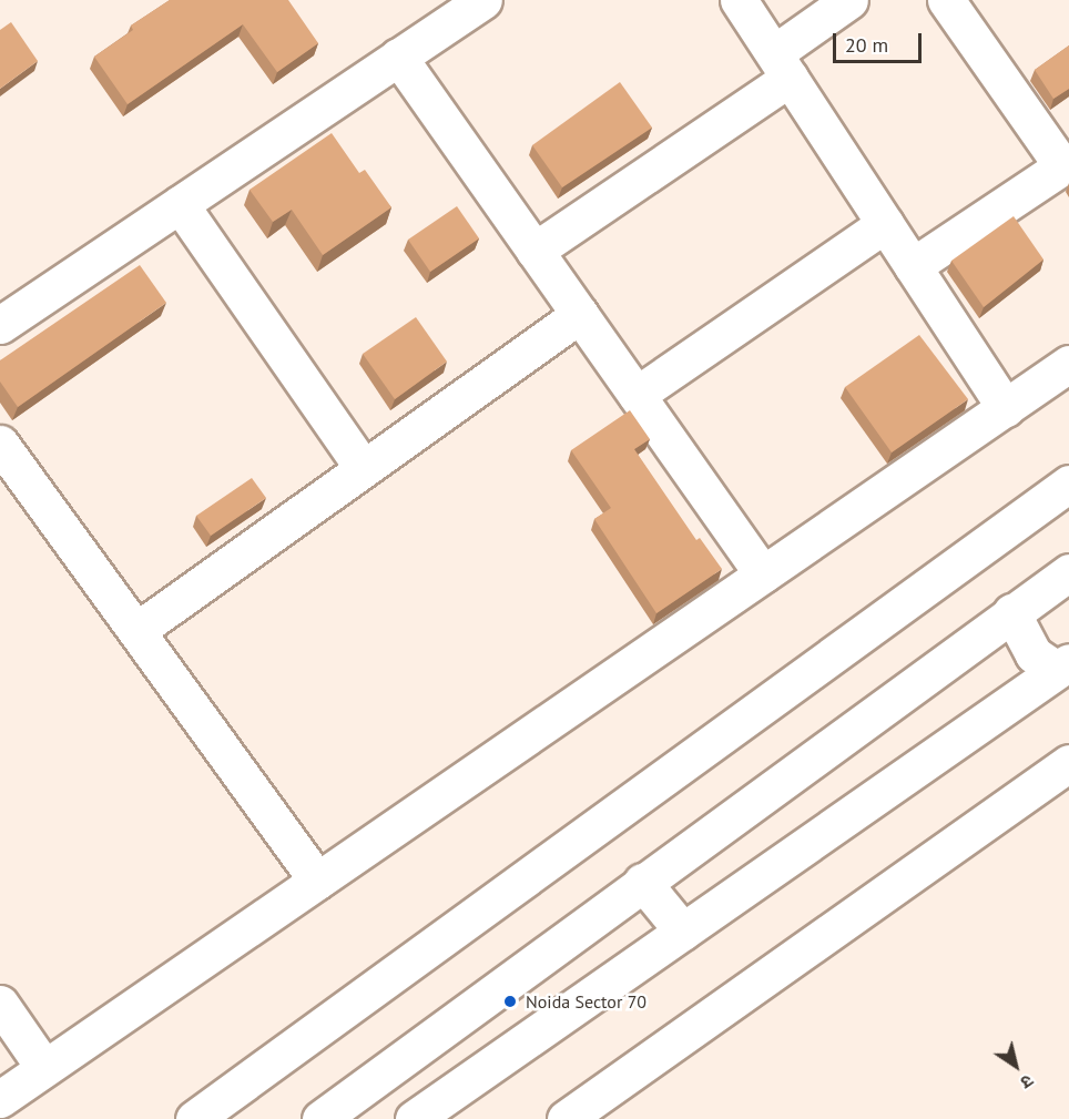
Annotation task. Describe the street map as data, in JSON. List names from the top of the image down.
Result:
{
  "places": ["Noida Sector 70"],
  "scale_bar": "20 m",
  "north": "bottom right"
}
